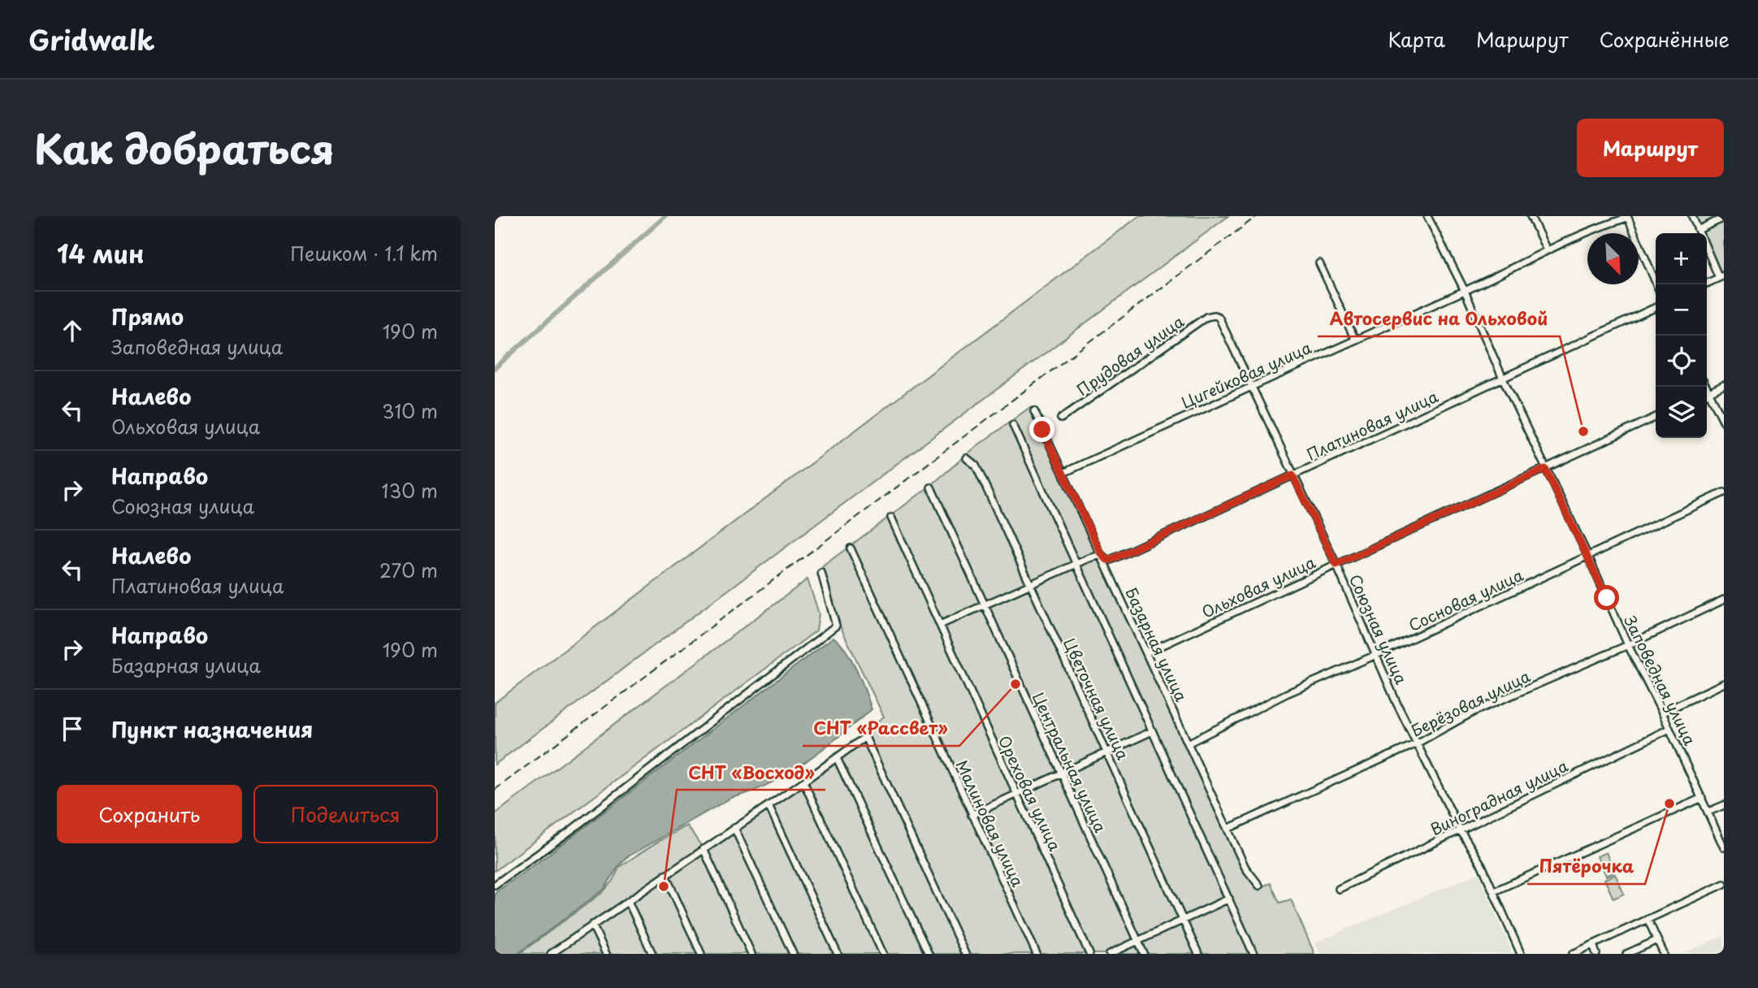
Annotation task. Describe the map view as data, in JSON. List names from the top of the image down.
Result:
{
  "streets": {
    "street": [
      "Прудовая улица",
      "Цигейковая улица",
      "Платиновая улица",
      "Ольховая улица",
      "Сосновая улица",
      "Союзная улица",
      "Базарная улица",
      "Заповедная улица",
      "Цветочная улица",
      "Берёзовая улица",
      "Центральная улица",
      "Ореховая улица",
      "Виноградная улица",
      "Малиновая улица"
    ]
  },
  "crossings": [
    ["Прудовая улица", "Союзная улица"],
    ["Цигейковая улица", "Союзная улица"],
    ["Цигейковая улица", "Базарная улица"],
    ["Цигейковая улица", "Заповедная улица"],
    ["Платиновая улица", "Союзная улица"],
    ["Платиновая улица", "Базарная улица"],
    ["Платиновая улица", "Заповедная улица"],
    ["Платиновая улица", "Цветочная улица"],
    ["Платиновая улица", "Центральная улица"],
    ["Платиновая улица", "Ореховая улица"],
    ["Ольховая улица", "Союзная улица"],
    ["Ольховая улица", "Базарная улица"],
    ["Ольховая улица", "Заповедная улица"],
    ["Сосновая улица", "Союзная улица"],
    ["Сосновая улица", "Базарная улица"],
    ["Сосновая улица", "Заповедная улица"],
    ["Союзная улица", "Берёзовая улица"],
    ["Союзная улица", "Виноградная улица"],
    ["Базарная улица", "Берёзовая улица"],
    ["Заповедная улица", "Берёзовая улица"],
    ["Заповедная улица", "Виноградная улица"]
  ],
  "places": [
    "Автосервис на Ольховой",
    "СНТ «Рассвет»",
    "Пятёрочка",
    "СНТ «Восход»"
  ],
  "north": "bottom right",
  "page": {
    "header": "Gridwalk",
    "nav": ["Карта", "Маршрут", "Сохранённые"],
    "title": "Как добраться",
    "buttons": [
      "Маршрут",
      ["Сохранить", "Поделиться"]
    ],
    "heading": ["14 мин", "Пешком · 1.1 km"],
    "map_buttons": ["+", "−"],
    "list": [
      ["Прямо", "Заповедная улица", "190 m"],
      ["Налево", "Ольховая улица", "310 m"],
      ["Направо", "Союзная улица", "130 m"],
      ["Налево", "Платиновая улица", "270 m"],
      ["Направо", "Базарная улица", "190 m"],
      "Пункт назначения"
    ]
  }
}
